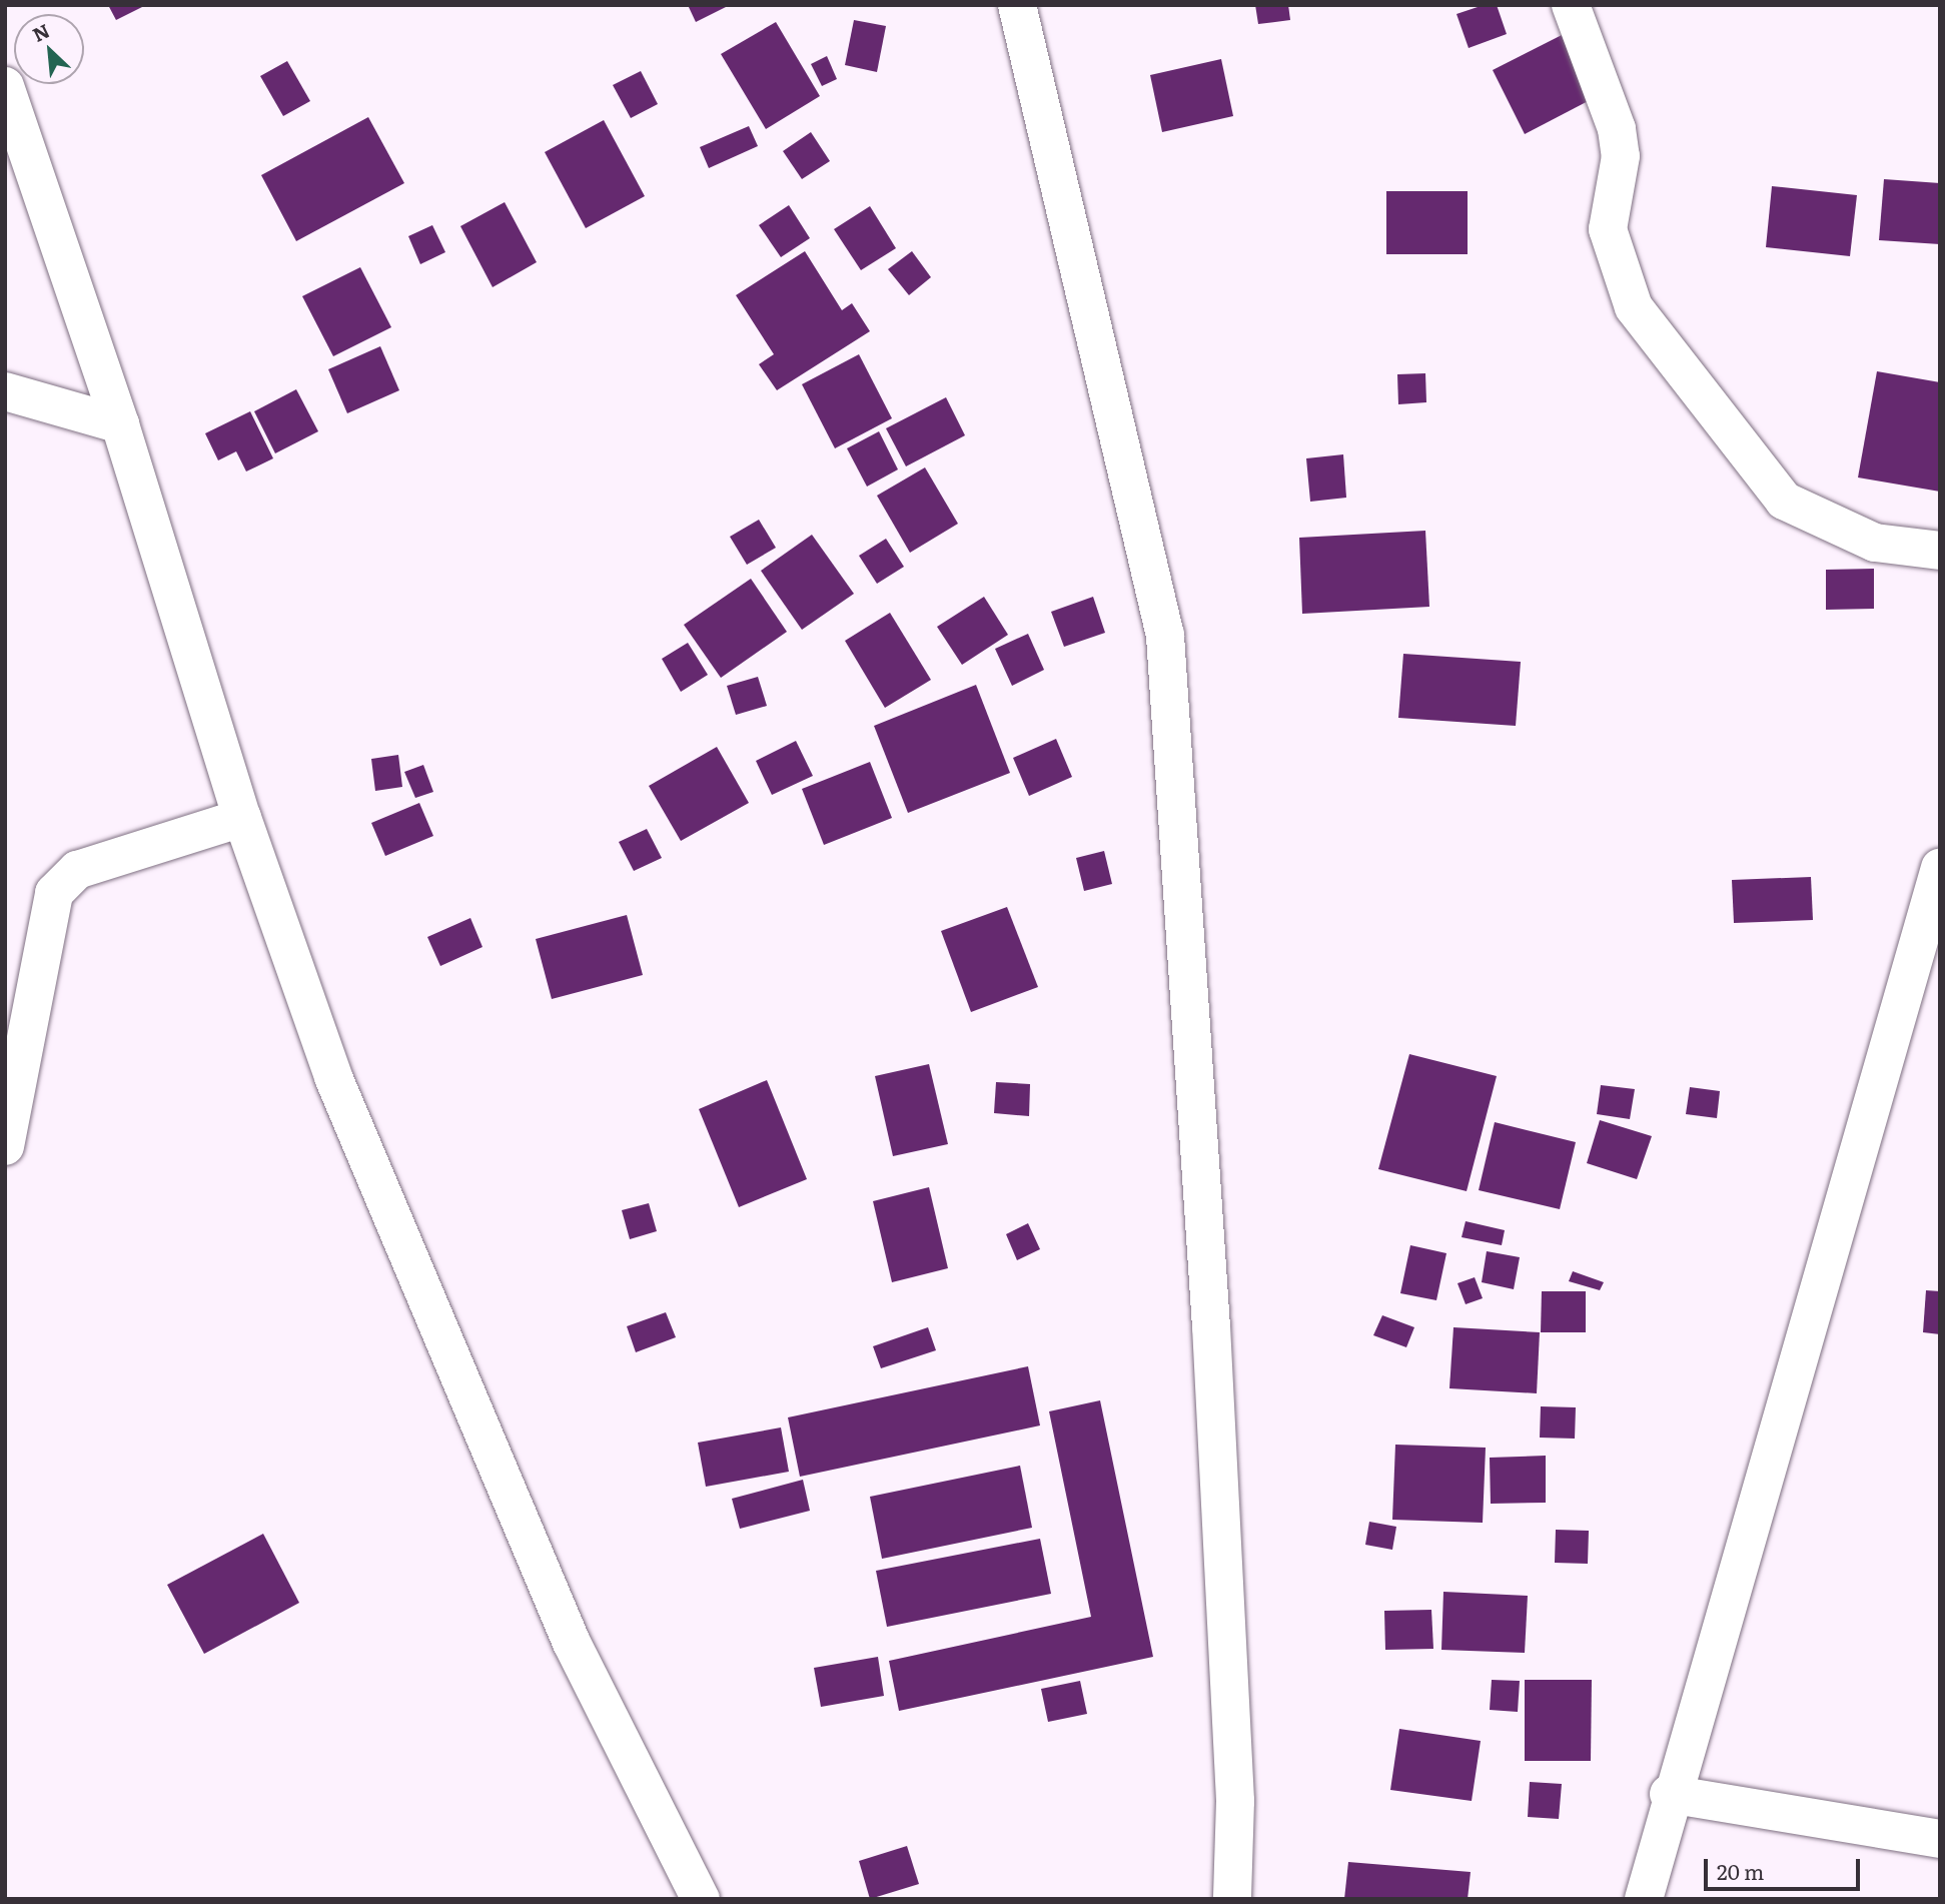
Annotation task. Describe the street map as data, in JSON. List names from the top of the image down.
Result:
{
  "scale_bar": "20 m",
  "north": "top left"
}
